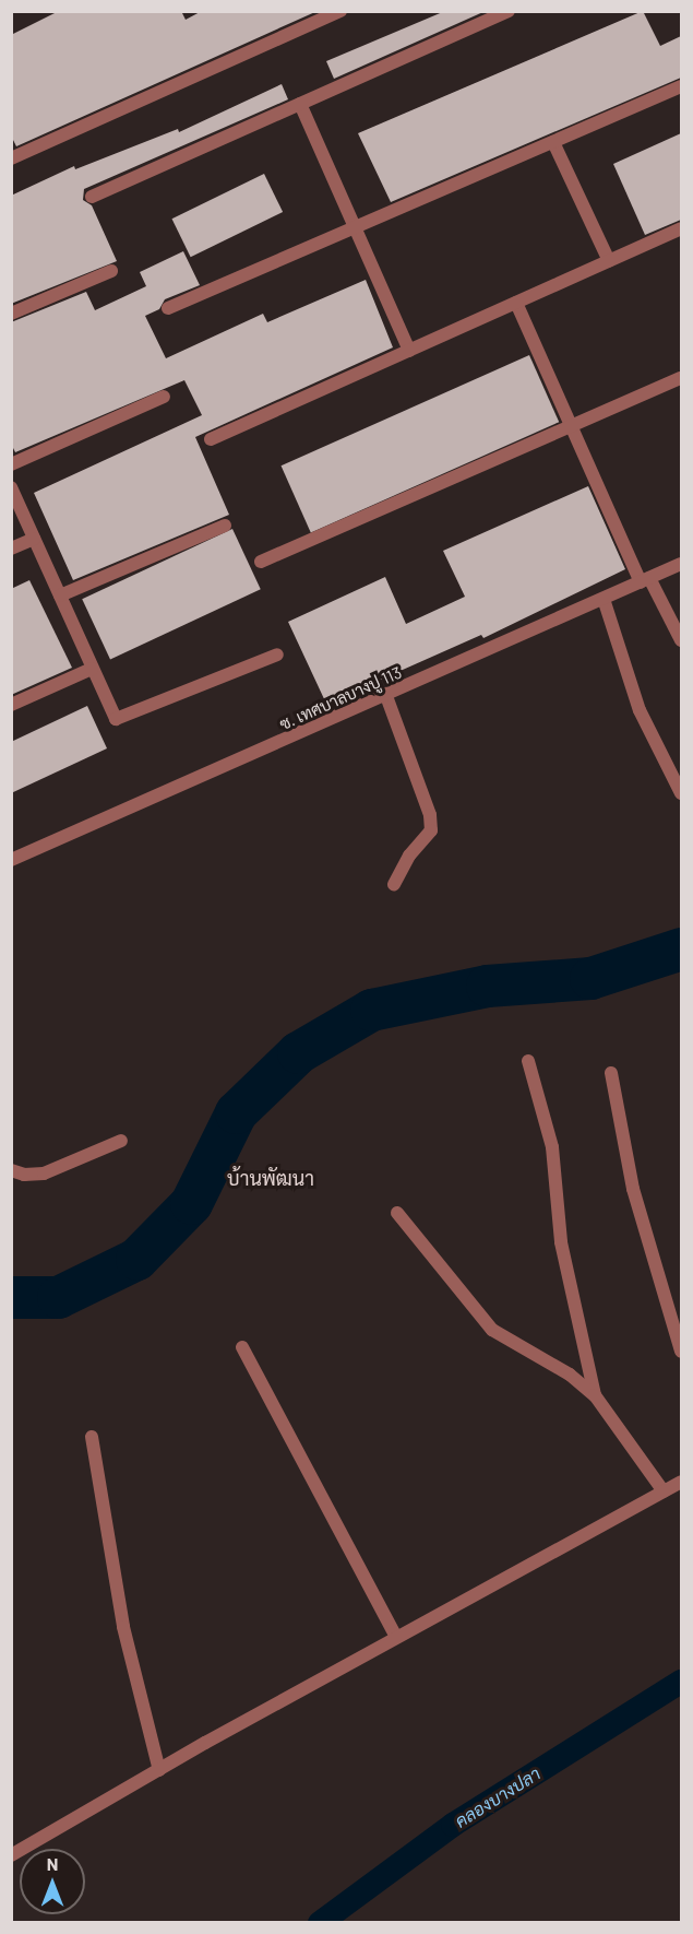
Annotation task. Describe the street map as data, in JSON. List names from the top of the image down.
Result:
{
  "streets": {
    "street": ["ซ. เทศบาลบางปู 113"]
  },
  "districts": ["บ้านพัฒนา"],
  "water": ["คลองบางปลา"],
  "north": "top"
}
